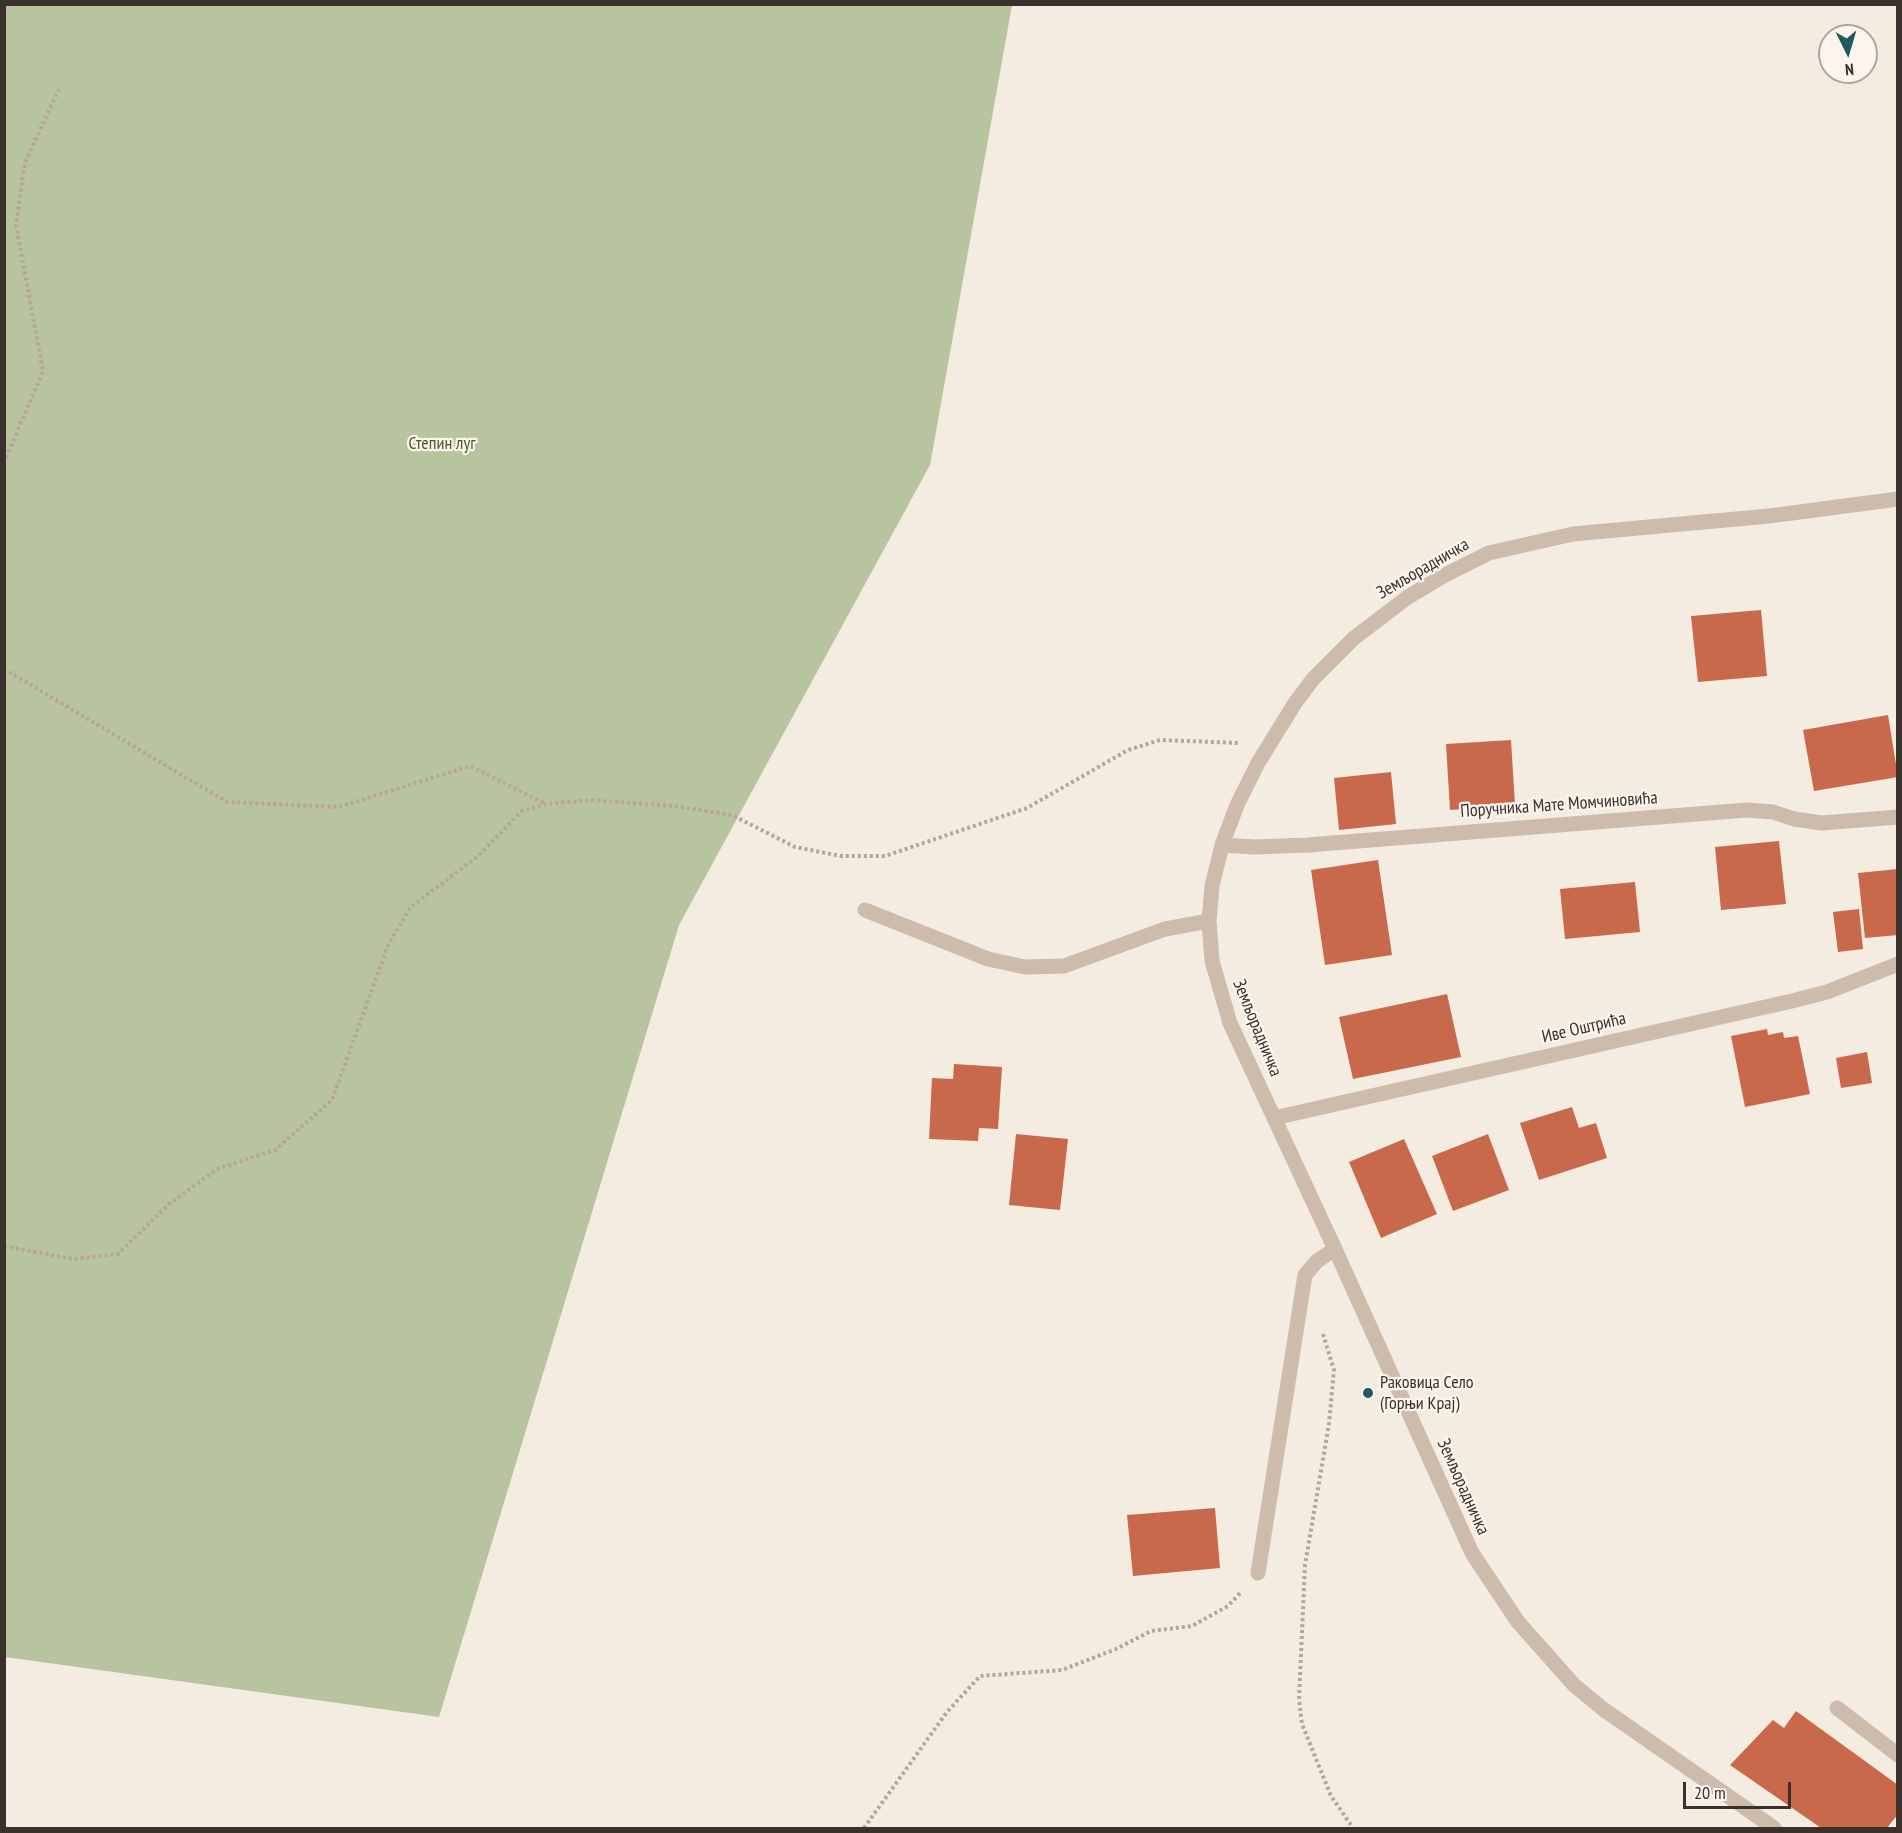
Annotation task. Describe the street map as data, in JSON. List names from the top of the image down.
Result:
{
  "streets": {
    "street": ["Земљорадничка", "Поручника Мате Момчиновића", "Иве Оштрића"]
  },
  "crossings": [
    ["Земљорадничка", "Поручника Мате Момчиновића"],
    ["Земљорадничка", "Иве Оштрића"]
  ],
  "parks": ["Степин луг"],
  "places": ["Раковица Село (Горњи Крај)"],
  "scale_bar": "20 m",
  "north": "bottom"
}
